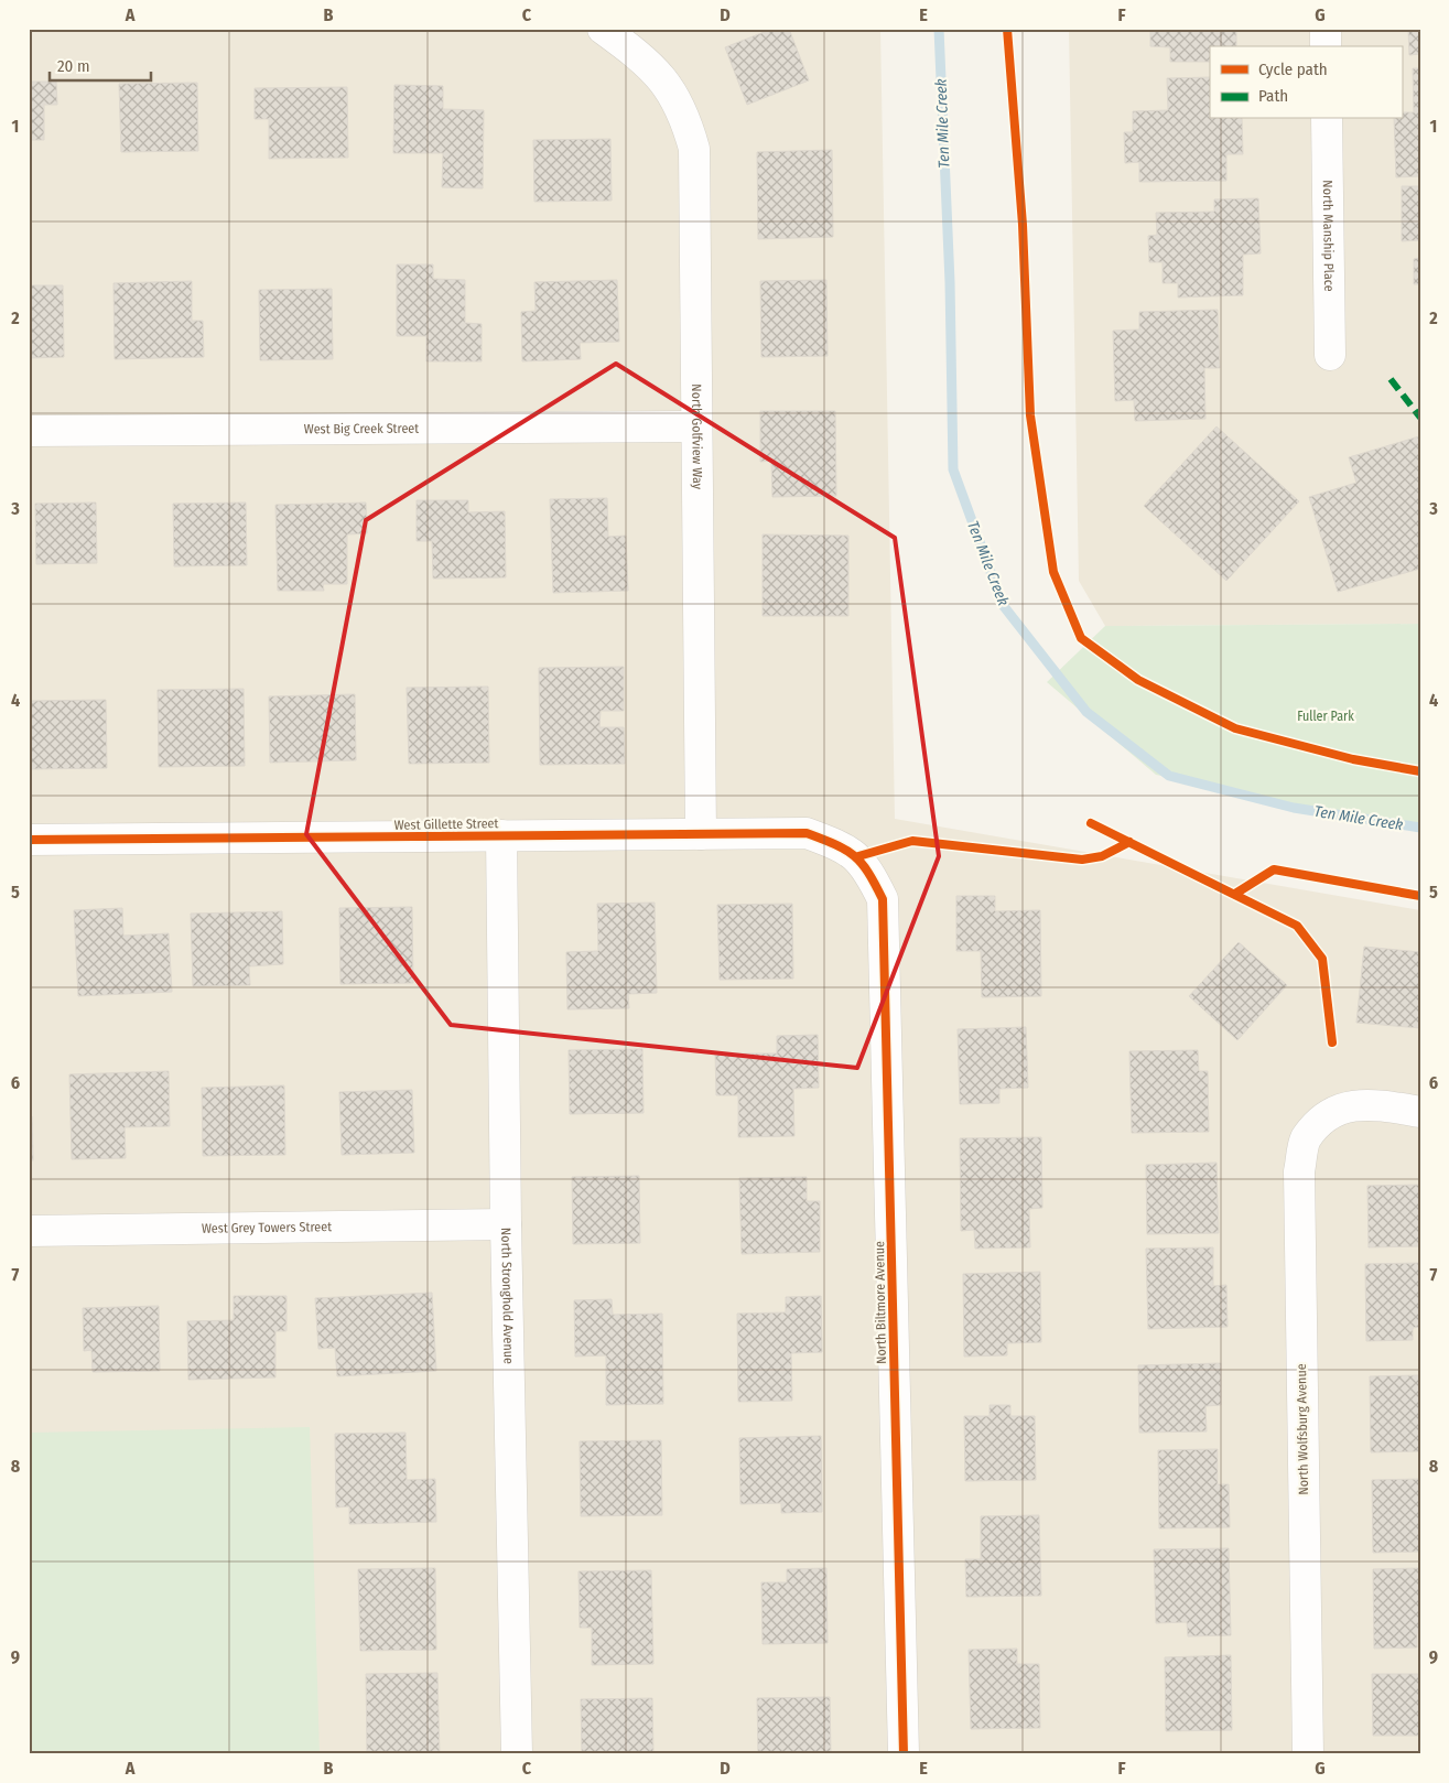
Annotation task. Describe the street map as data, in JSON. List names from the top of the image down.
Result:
{
  "streets": {
    "street": [
      "North Manship Place",
      "West Big Creek Street",
      "North Golfview Way",
      "West Gillette Street",
      "West Grey Towers Street",
      "North Stronghold Avenue",
      "North Biltmore Avenue",
      "North Wolfsburg Avenue"
    ]
  },
  "crossings": [
    ["West Big Creek Street", "North Golfview Way"],
    ["North Golfview Way", "West Gillette Street"],
    ["West Gillette Street", "North Stronghold Avenue"],
    ["West Gillette Street", "North Biltmore Avenue"],
    ["West Grey Towers Street", "North Stronghold Avenue"]
  ],
  "water": ["Ten Mile Creek"],
  "parks": ["Fuller Park"],
  "legend": ["Cycle path", "Path"],
  "scale_bar": "20 m",
  "grid": {
    "columns": [
      "A",
      "B",
      "C",
      "D",
      "E",
      "F",
      "G"
    ],
    "rows": [
      "1",
      "2",
      "3",
      "4",
      "5",
      "6",
      "7",
      "8",
      "9"
    ]
  }
}
